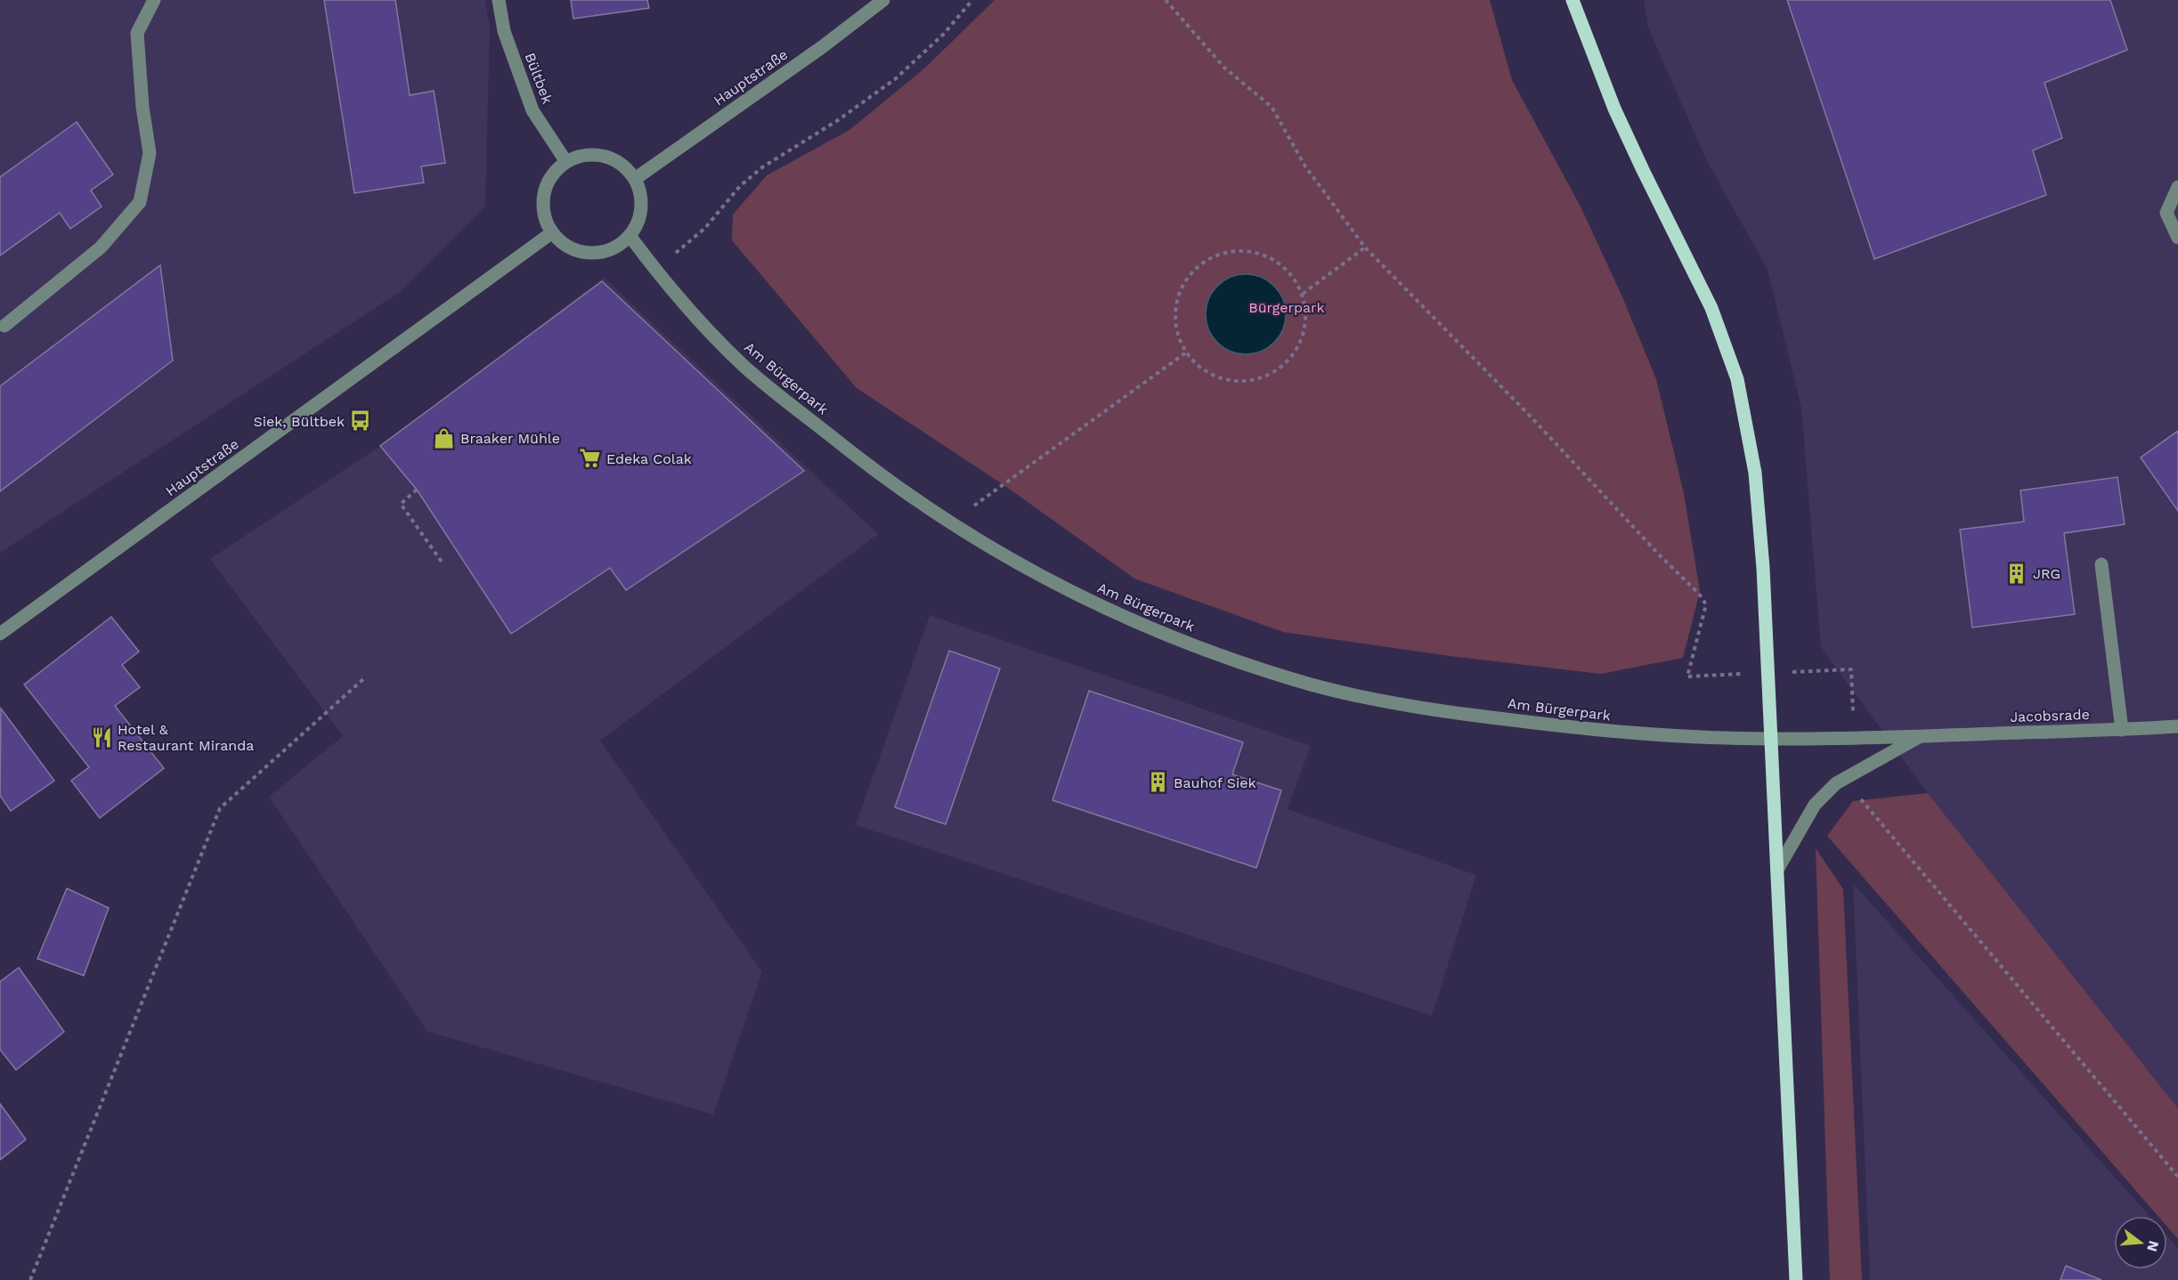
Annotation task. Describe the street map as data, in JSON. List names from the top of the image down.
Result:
{
  "streets": {
    "street": [
      "Hauptstraße",
      "Bültbek",
      "Am Bürgerpark",
      "Jacobsrade"
    ]
  },
  "crossings": [
    ["Hauptstraße", "Bültbek"],
    ["Hauptstraße", "Am Bürgerpark"],
    ["Bültbek", "Am Bürgerpark"],
    ["Am Bürgerpark", "Jacobsrade"]
  ],
  "parks": ["Bürgerpark"],
  "places": {
    "bus stop": ["Siek, Bültbek"],
    "shop": ["Braaker Mühle"],
    "supermarket": ["Edeka Colak"],
    "building": ["JRG", "Bauhof Siek"],
    "restaurant": ["Hotel & Restaurant Miranda"]
  },
  "north": "right"
}
